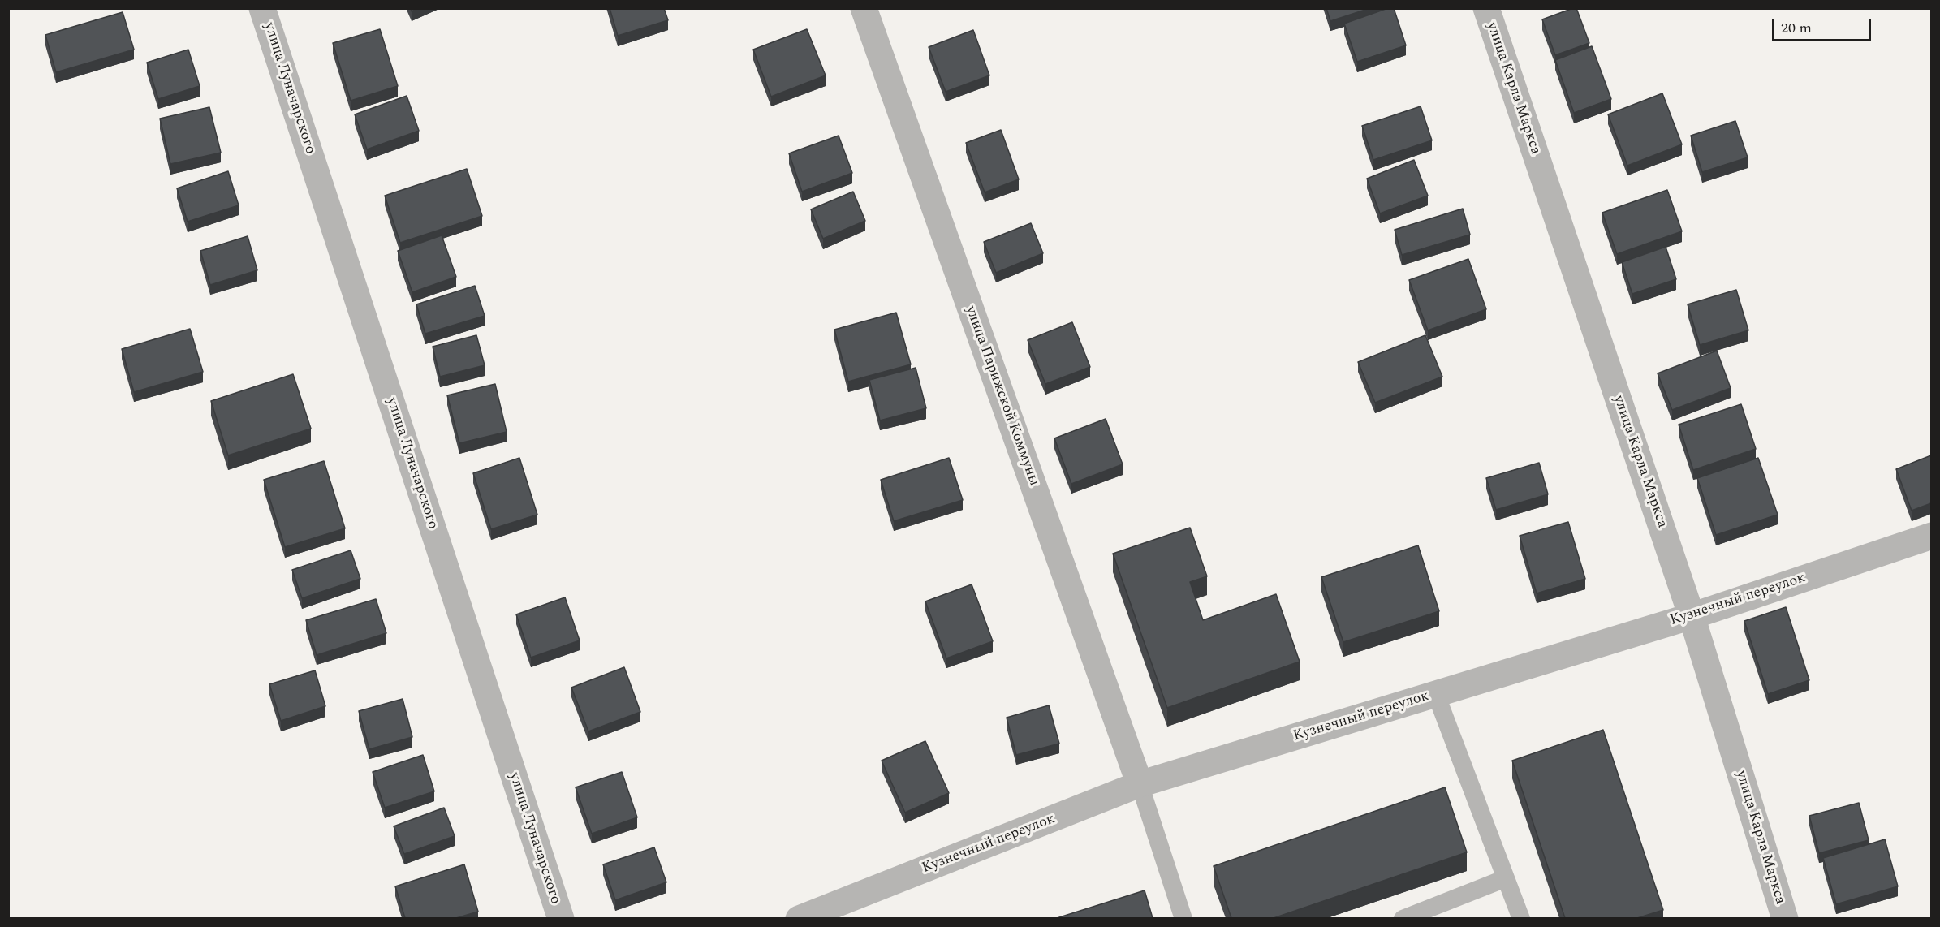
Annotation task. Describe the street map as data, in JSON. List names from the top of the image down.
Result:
{
  "streets": {
    "street": [
      "улица Луначарского",
      "улица Карла Маркса",
      "улица Парижской Коммуны",
      "Кузнечный переулок"
    ]
  },
  "crossings": [
    ["улица Карла Маркса", "Кузнечный переулок"],
    ["улица Парижской Коммуны", "Кузнечный переулок"]
  ],
  "scale_bar": "20 m"
}
